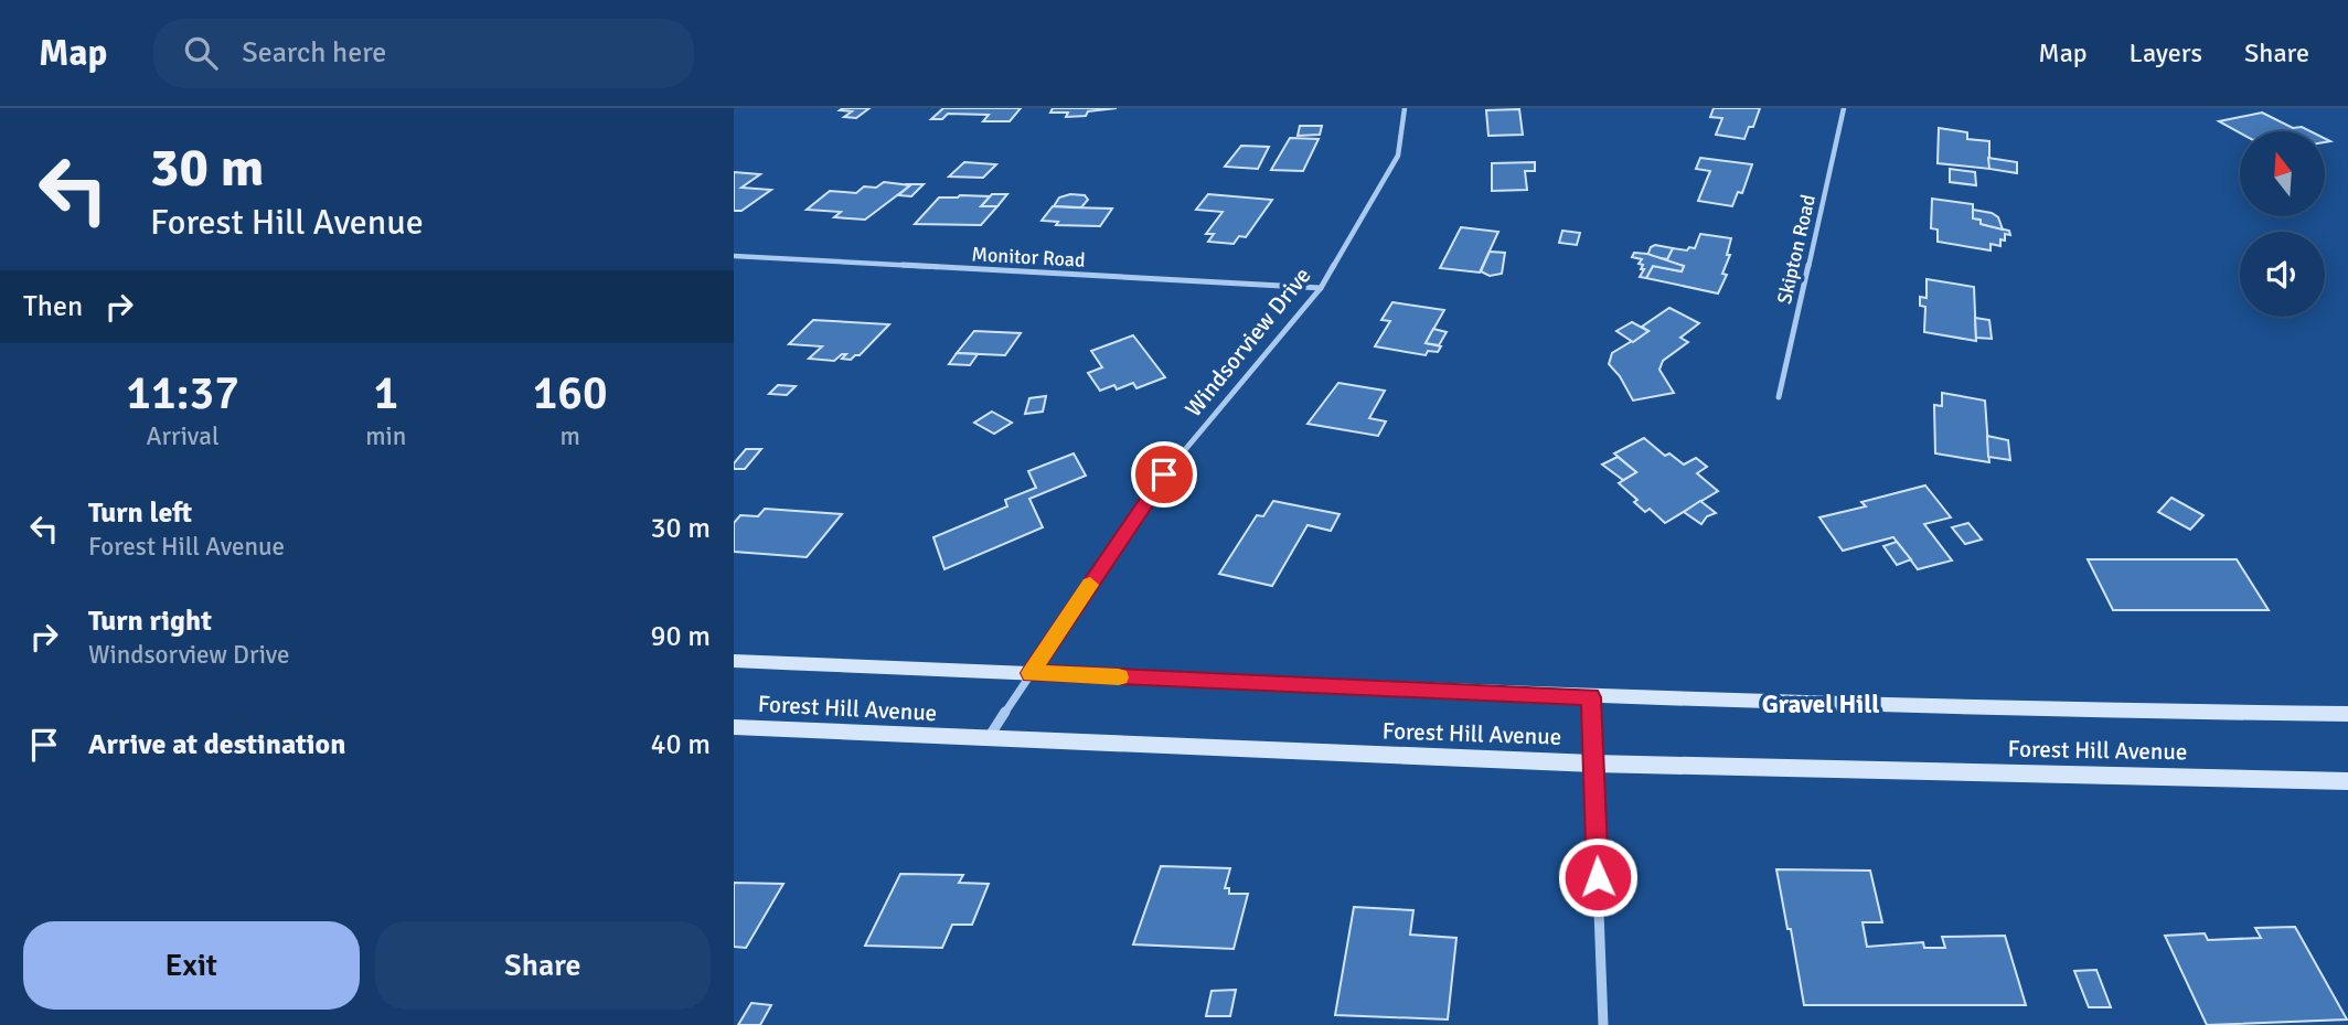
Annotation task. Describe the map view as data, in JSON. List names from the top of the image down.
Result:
{
  "streets": {
    "main road": ["Forest Hill Avenue"],
    "street": ["Skipton Road", "Monitor Road", "Windsorview Drive"]
  },
  "crossings": [
    ["Monitor Road", "Windsorview Drive"],
    ["Windsorview Drive", "Forest Hill Avenue"]
  ],
  "districts": ["Gravel Hill"],
  "north": "top",
  "page": {
    "header": "Map",
    "search": "Search here",
    "nav": ["Map", "Layers", "Share"],
    "turn": ["30 m", "Forest Hill Avenue"],
    "then": "Then",
    "eta": [
      "11:37",
      "Arrival",
      "1",
      "min",
      "160",
      "m"
    ],
    "list": [
      {
        "name": "Turn left",
        "note": "Forest Hill Avenue",
        "value": "30 m"
      },
      {
        "name": "Turn right",
        "note": "Windsorview Drive",
        "value": "90 m"
      },
      {
        "name": "Arrive at destination",
        "value": "40 m"
      }
    ],
    "buttons": ["Exit", "Share"]
  }
}
